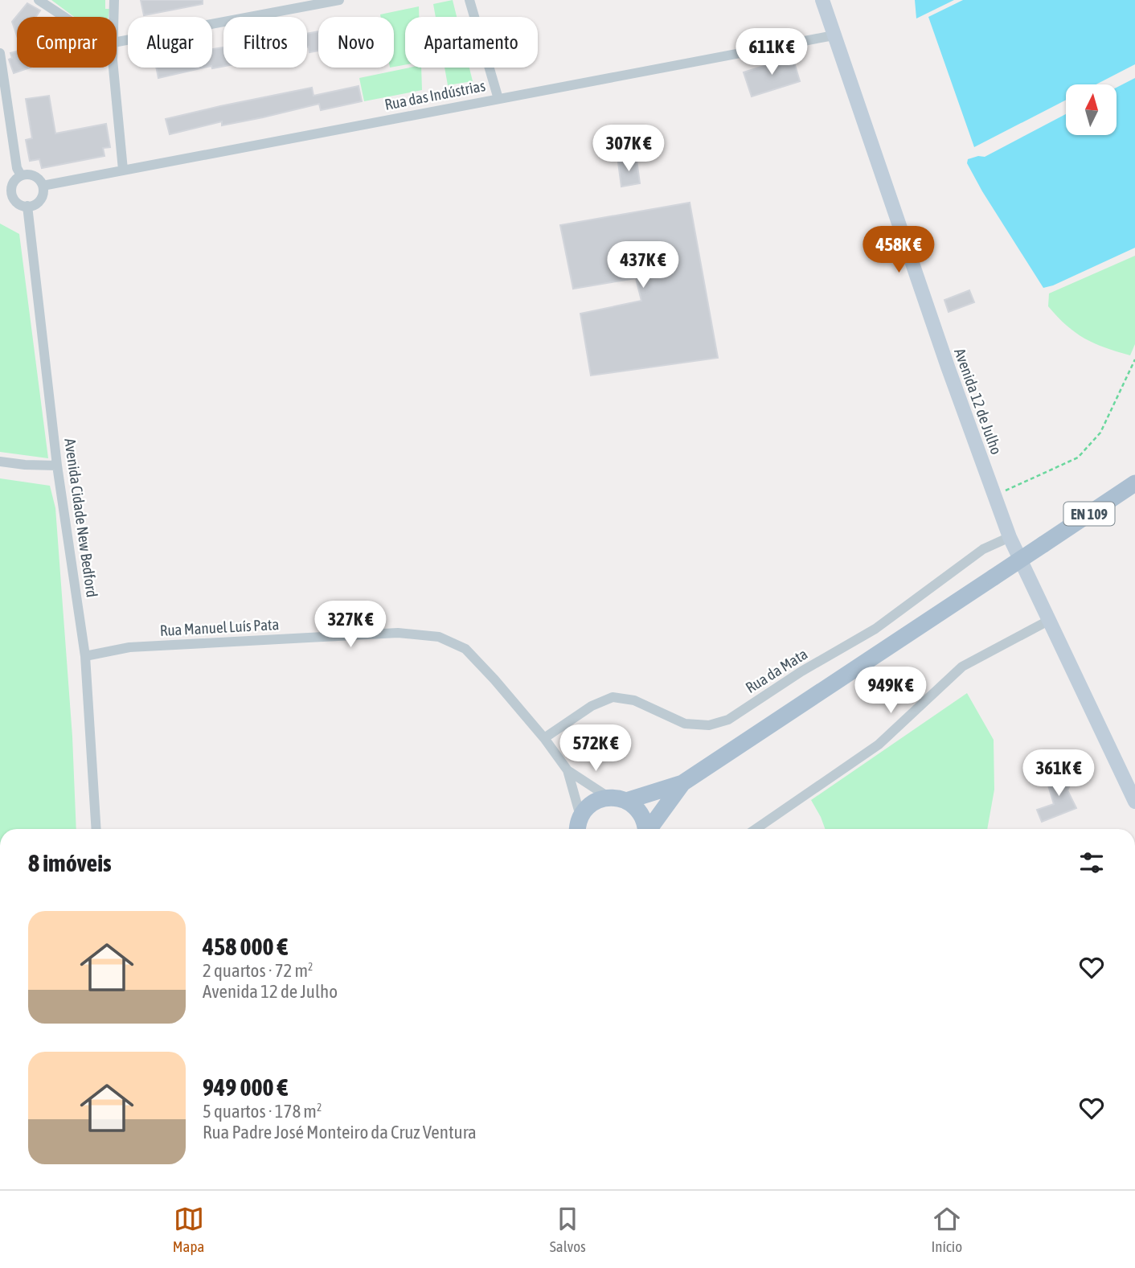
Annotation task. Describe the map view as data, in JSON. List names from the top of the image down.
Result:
{
  "streets": {
    "main road": ["Avenida 12 de Julho", "EN 109"],
    "street": [
      "Rua das Indústrias",
      "Avenida Cidade New Bedford",
      "Rua Manuel Luís Pata",
      "Rua da Mata"
    ]
  },
  "crossings": [
    ["Rua das Indústrias", "Avenida 12 de Julho"],
    ["Rua das Indústrias", "Avenida Cidade New Bedford"],
    ["Avenida 12 de Julho", "Rua da Mata"],
    ["Avenida Cidade New Bedford", "Rua Manuel Luís Pata"],
    ["Rua Manuel Luís Pata", "Rua da Mata"]
  ],
  "north": "top",
  "page": {
    "chip": [
      "Comprar",
      "Alugar",
      "Filtros",
      "Novo",
      "Apartamento"
    ],
    "price": [
      "611K €",
      "307K €",
      "458K €",
      "437K €",
      "327K €",
      "949K €",
      "572K €",
      "361K €"
    ],
    "heading": "8 imóveis",
    "list": [
      {
        "name": "458 000 €",
        "note": "2 quartos · 72 m² · Avenida 12 de Julho"
      },
      {
        "name": "949 000 €",
        "note": "5 quartos · 178 m² · Rua Padre José Monteiro da Cruz Ventura"
      }
    ],
    "tabs": ["Mapa", "Salvos", "Início"]
  }
}
